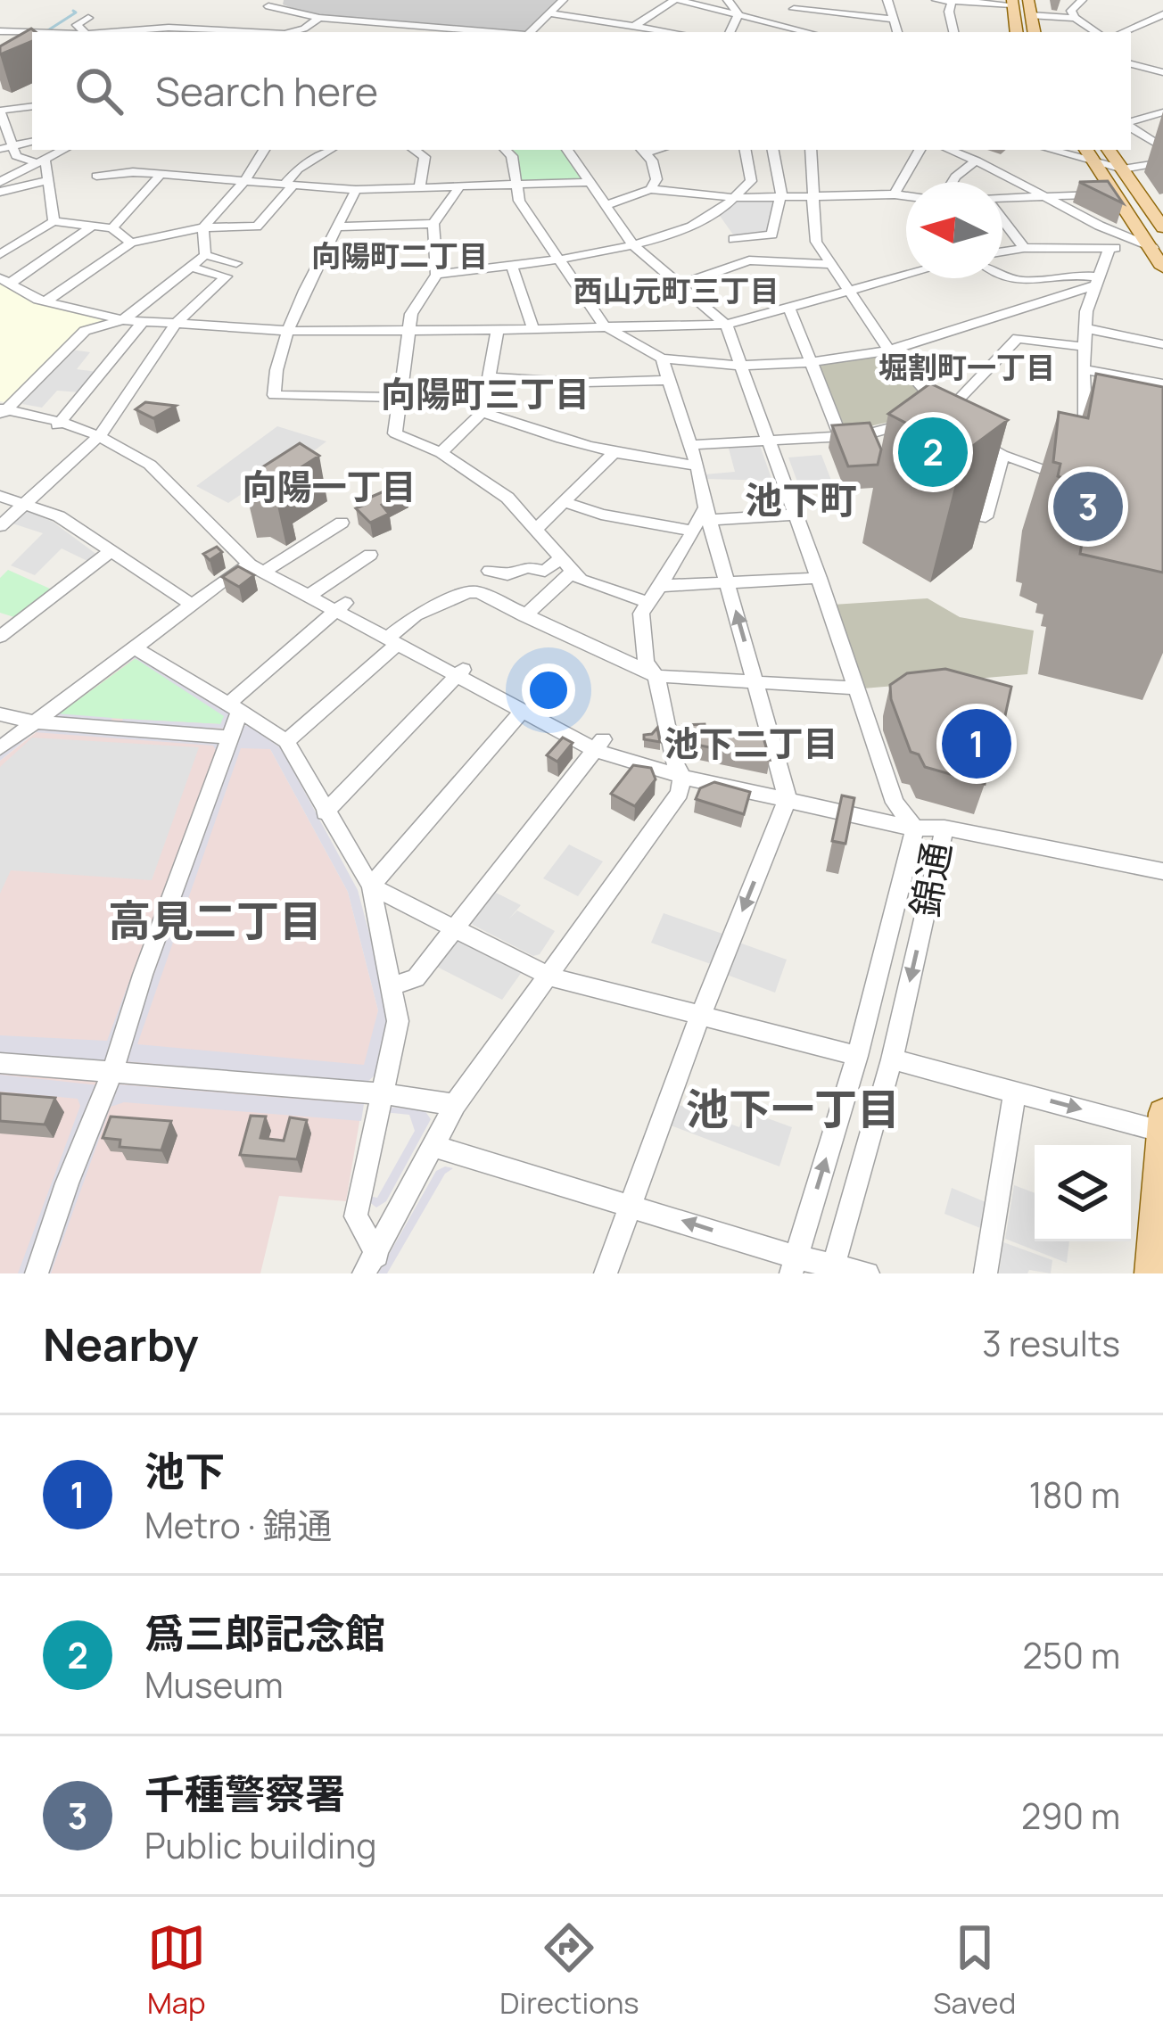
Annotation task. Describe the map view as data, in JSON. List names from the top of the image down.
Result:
{
  "streets": {
    "street": ["錦通"]
  },
  "districts": [
    "向陽町二丁目",
    "西山元町三丁目",
    "堀割町一丁目",
    "向陽町三丁目",
    "向陽一丁目",
    "池下町",
    "池下二丁目",
    "高見二丁目",
    "池下一丁目"
  ],
  "north": "left",
  "page": {
    "search": "Search here",
    "pins": ["2", "3", "1"],
    "heading": ["Nearby", "3 results"],
    "list": [
      {
        "mark": "1",
        "name": "池下",
        "note": "Metro · 錦通",
        "value": "180 m"
      },
      {
        "mark": "2",
        "name": "爲三郎記念館",
        "note": "Museum",
        "value": "250 m"
      },
      {
        "mark": "3",
        "name": "千種警察署",
        "note": "Public building",
        "value": "290 m"
      }
    ],
    "nav": ["Map", "Directions", "Saved"]
  }
}
